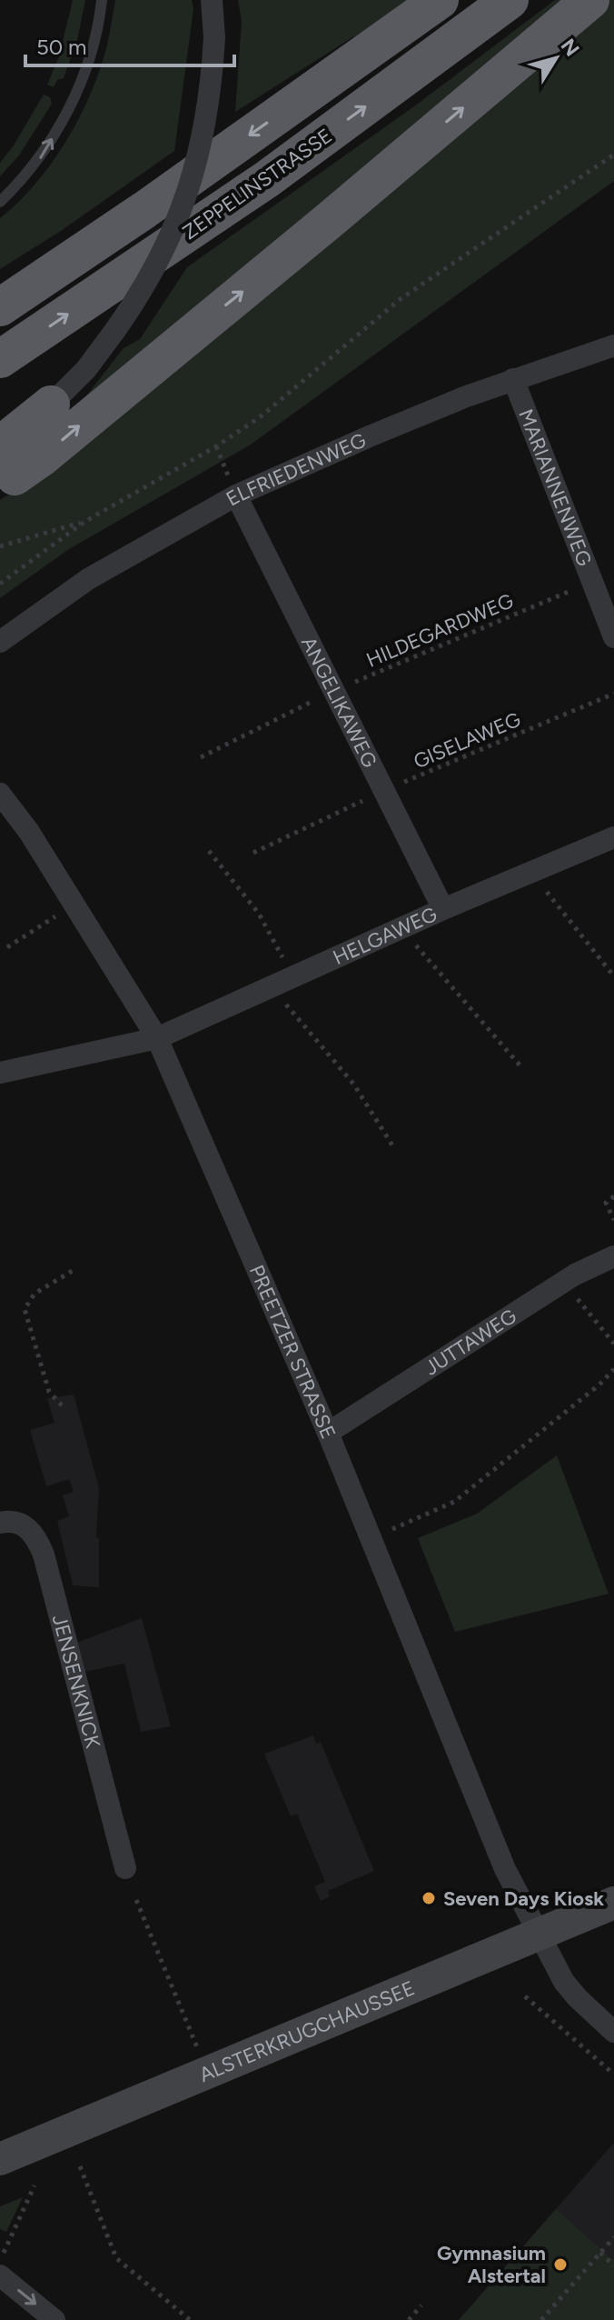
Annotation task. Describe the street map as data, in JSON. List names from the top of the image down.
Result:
{
  "streets": {
    "highway": ["ZEPPELINSTRASSE"],
    "main road": ["ALSTERKRUGCHAUSSEE"],
    "street": [
      "ELFRIEDENWEG",
      "MARIANNENWEG",
      "ANGELIKAWEG",
      "HELGAWEG",
      "JUTTAWEG",
      "PREETZER STRASSE",
      "JENSENKNICK"
    ],
    "path": ["HILDEGARDWEG", "GISELAWEG"]
  },
  "crossings": [
    ["ELFRIEDENWEG", "MARIANNENWEG"],
    ["ELFRIEDENWEG", "ANGELIKAWEG"],
    ["MARIANNENWEG", "HILDEGARDWEG"],
    ["HILDEGARDWEG", "ANGELIKAWEG"],
    ["ANGELIKAWEG", "GISELAWEG"],
    ["ANGELIKAWEG", "HELGAWEG"],
    ["HELGAWEG", "PREETZER STRASSE"],
    ["JUTTAWEG", "PREETZER STRASSE"],
    ["PREETZER STRASSE", "ALSTERKRUGCHAUSSEE"]
  ],
  "places": ["Seven Days Kiosk", "Gymnasium Alstertal"],
  "scale_bar": "50 m",
  "north": "top right"
}
